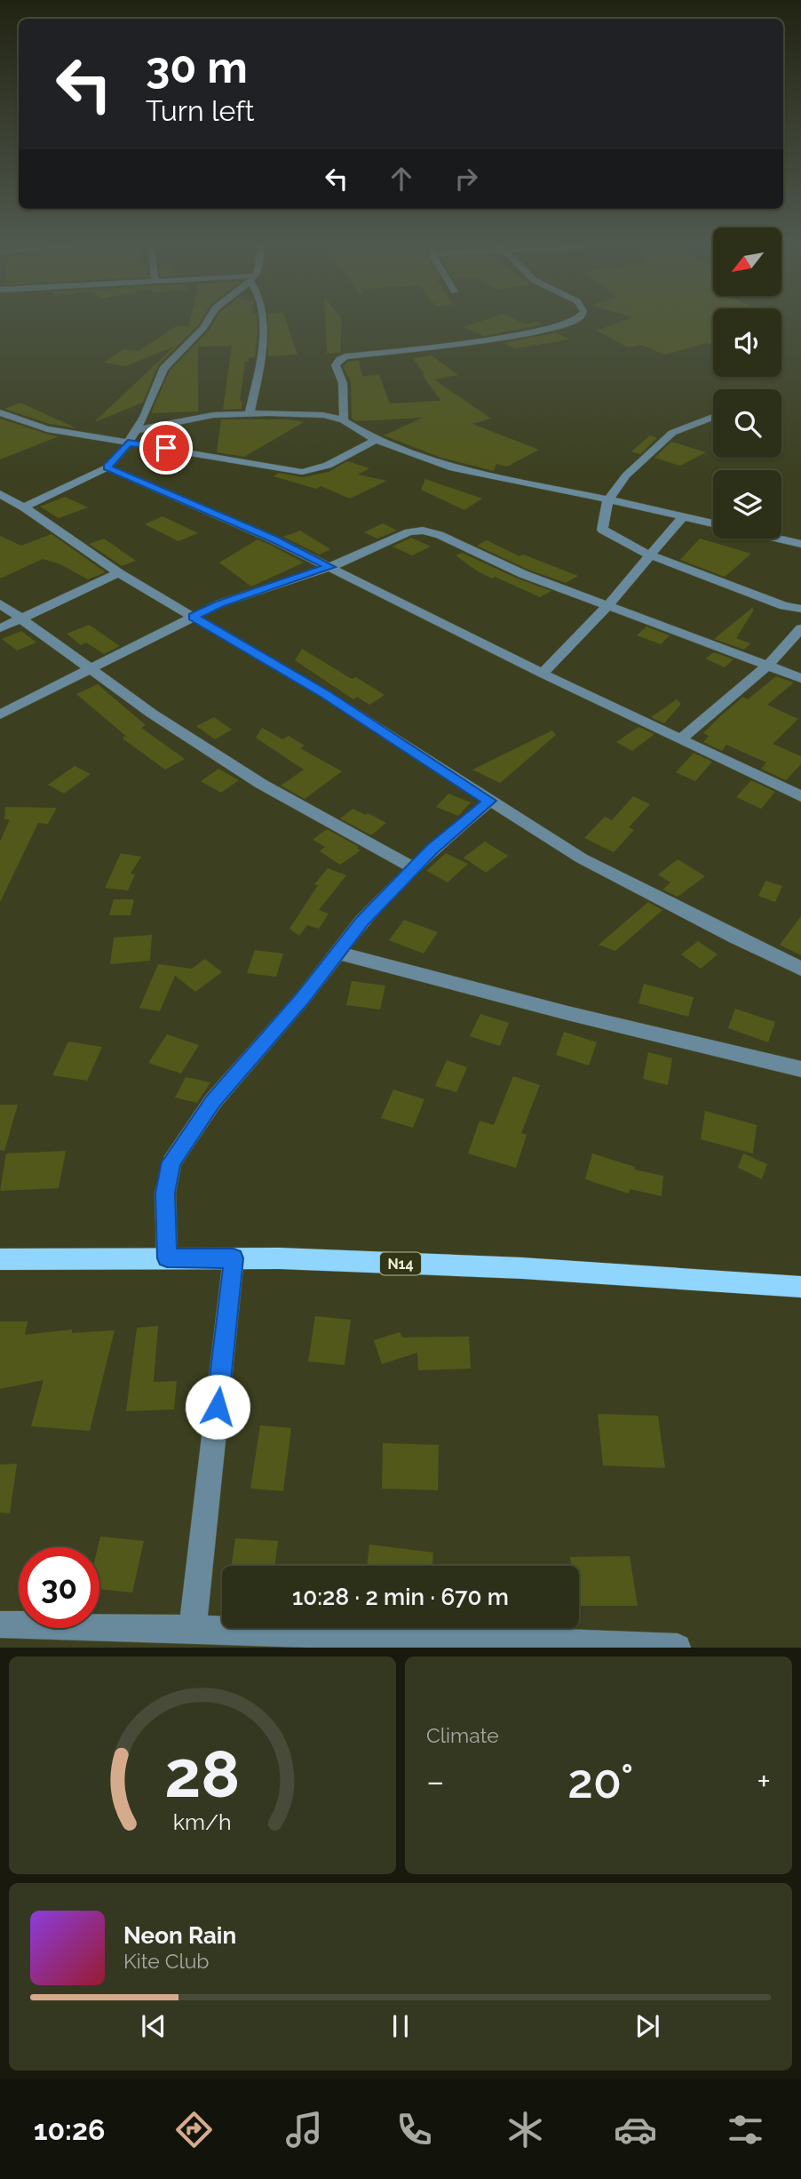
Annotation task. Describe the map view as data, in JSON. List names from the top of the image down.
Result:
{
  "streets": {
    "main road": ["N14"]
  },
  "north": "bottom left",
  "page": {
    "turn": ["30 m", "Turn left"],
    "limit": "30",
    "trip": "10:28 · 2 min · 670 m",
    "tile": "Climate",
    "heat": ["−", "20°", "+"],
    "song": ["Neon Rain", "Kite Club"],
    "tabs": "10:26",
    "gauge": ["28", "km/h"]
  }
}
